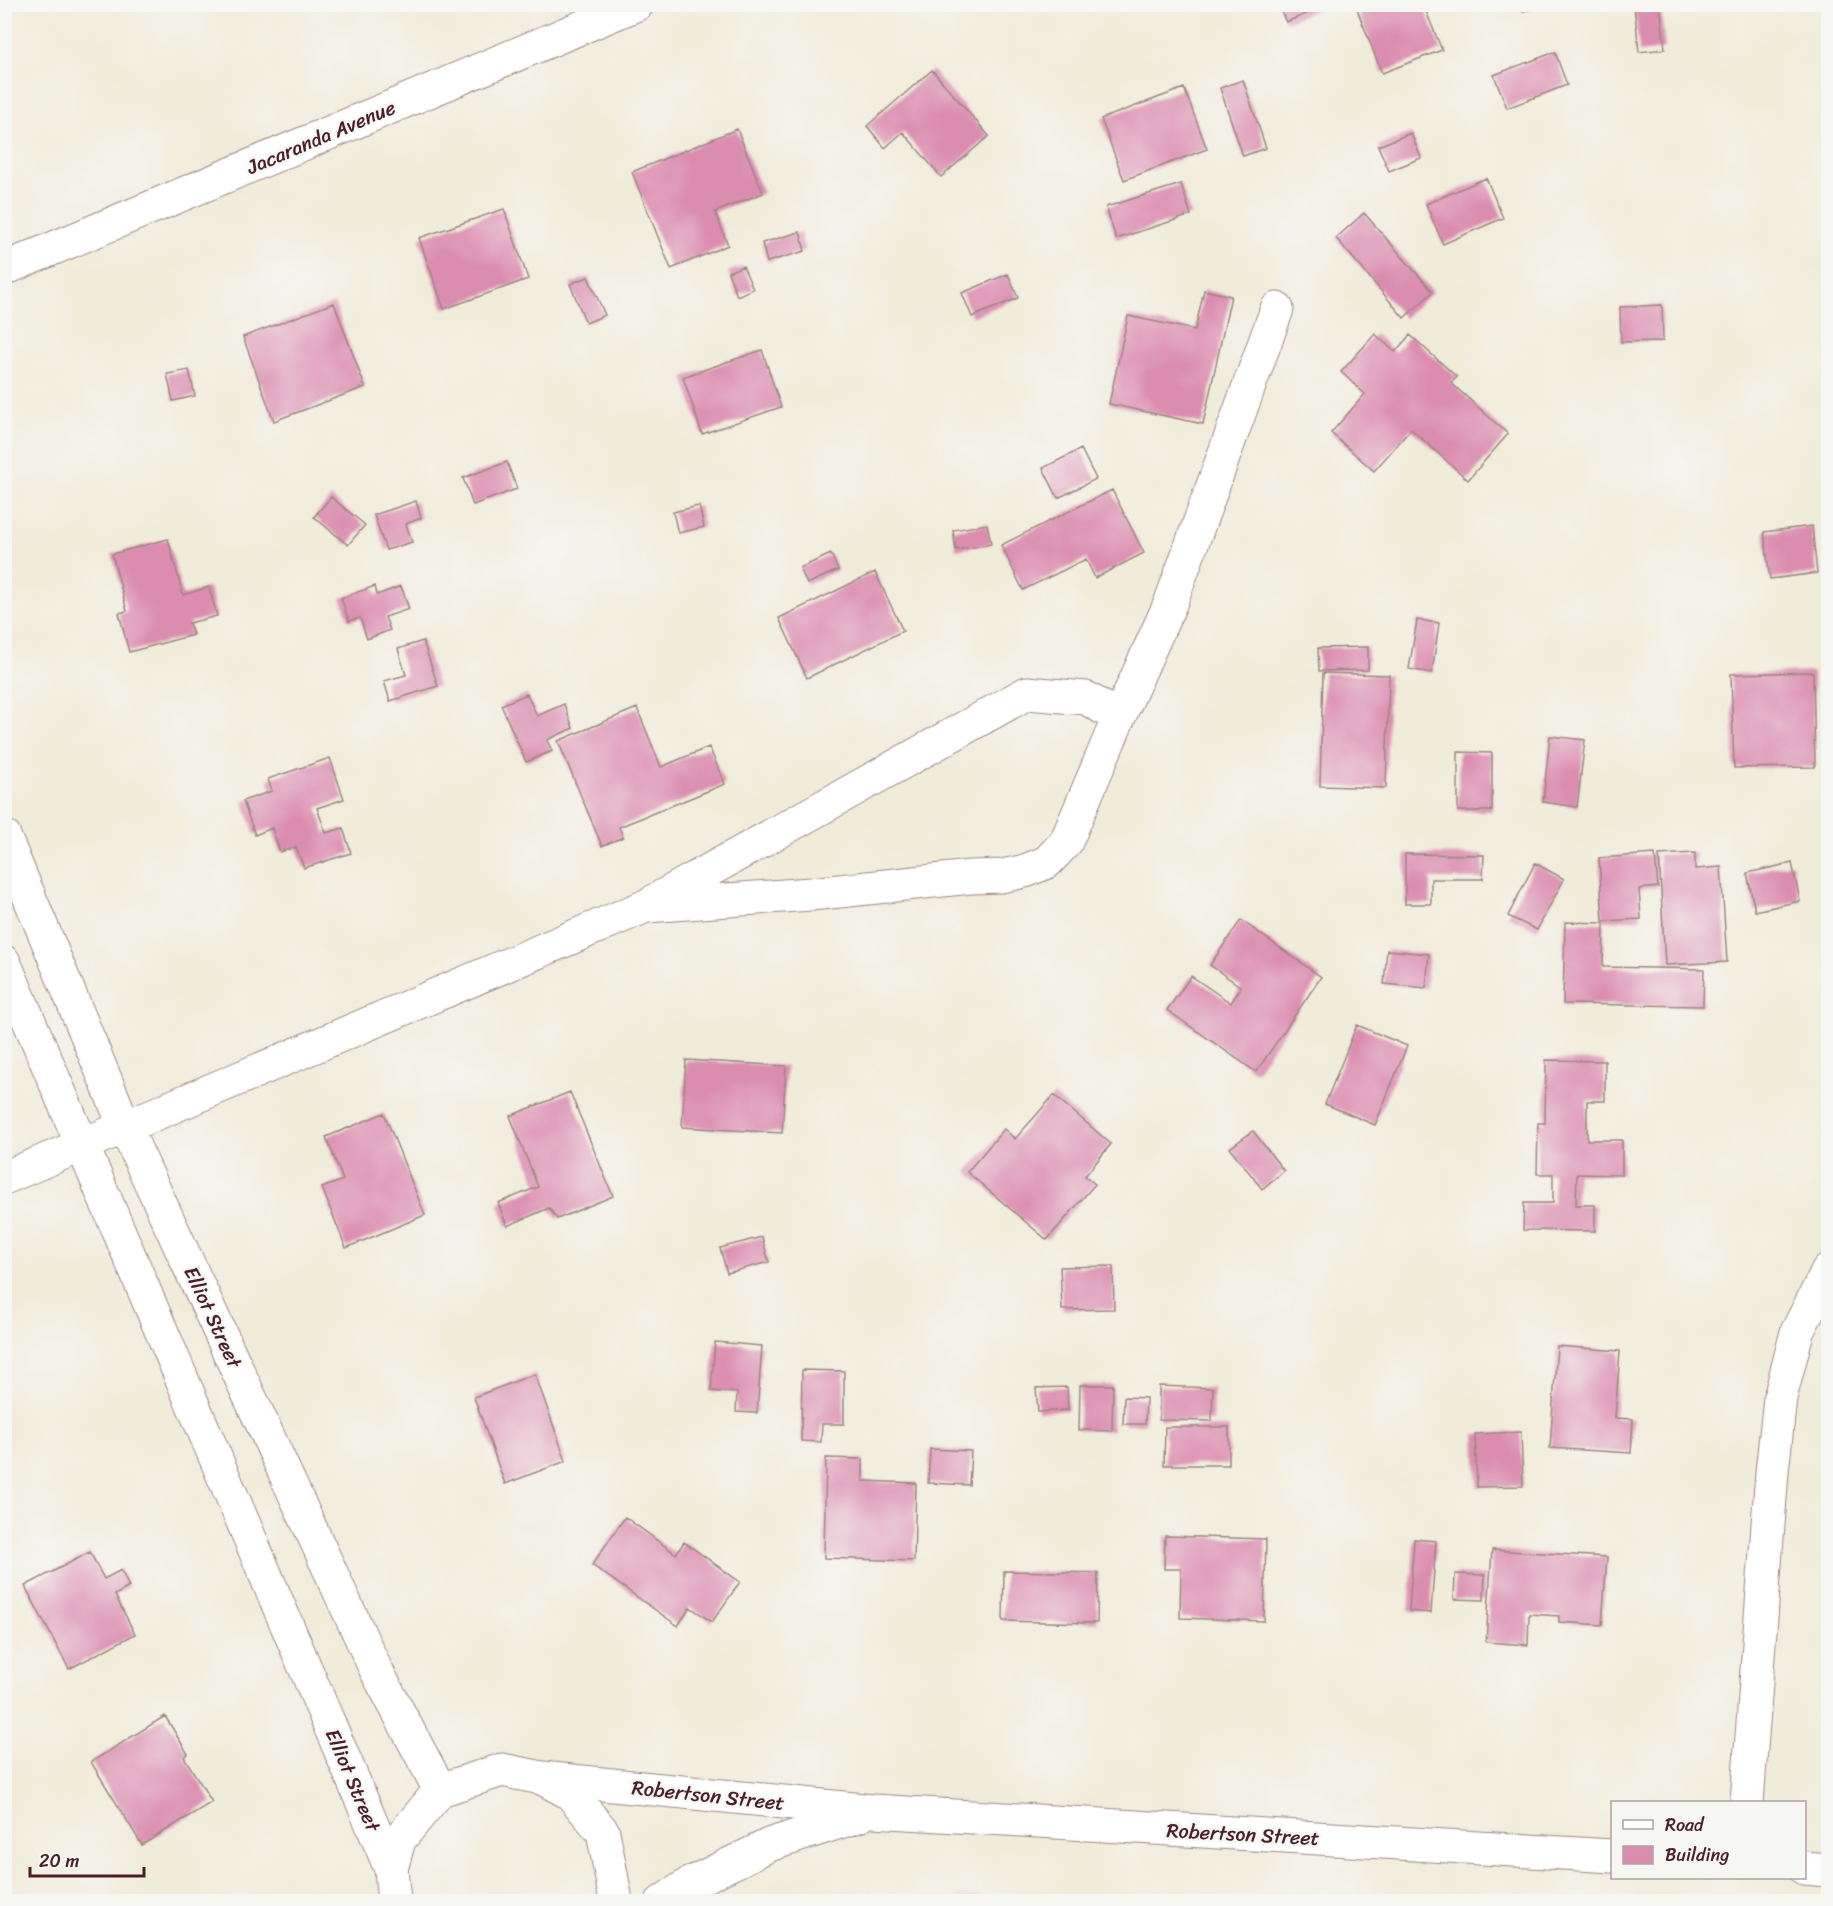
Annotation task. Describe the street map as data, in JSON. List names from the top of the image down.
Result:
{
  "streets": {
    "street": ["Jacaranda Avenue", "Elliot Street", "Robertson Street"]
  },
  "legend": ["Road", "Building"],
  "scale_bar": "20 m"
}
